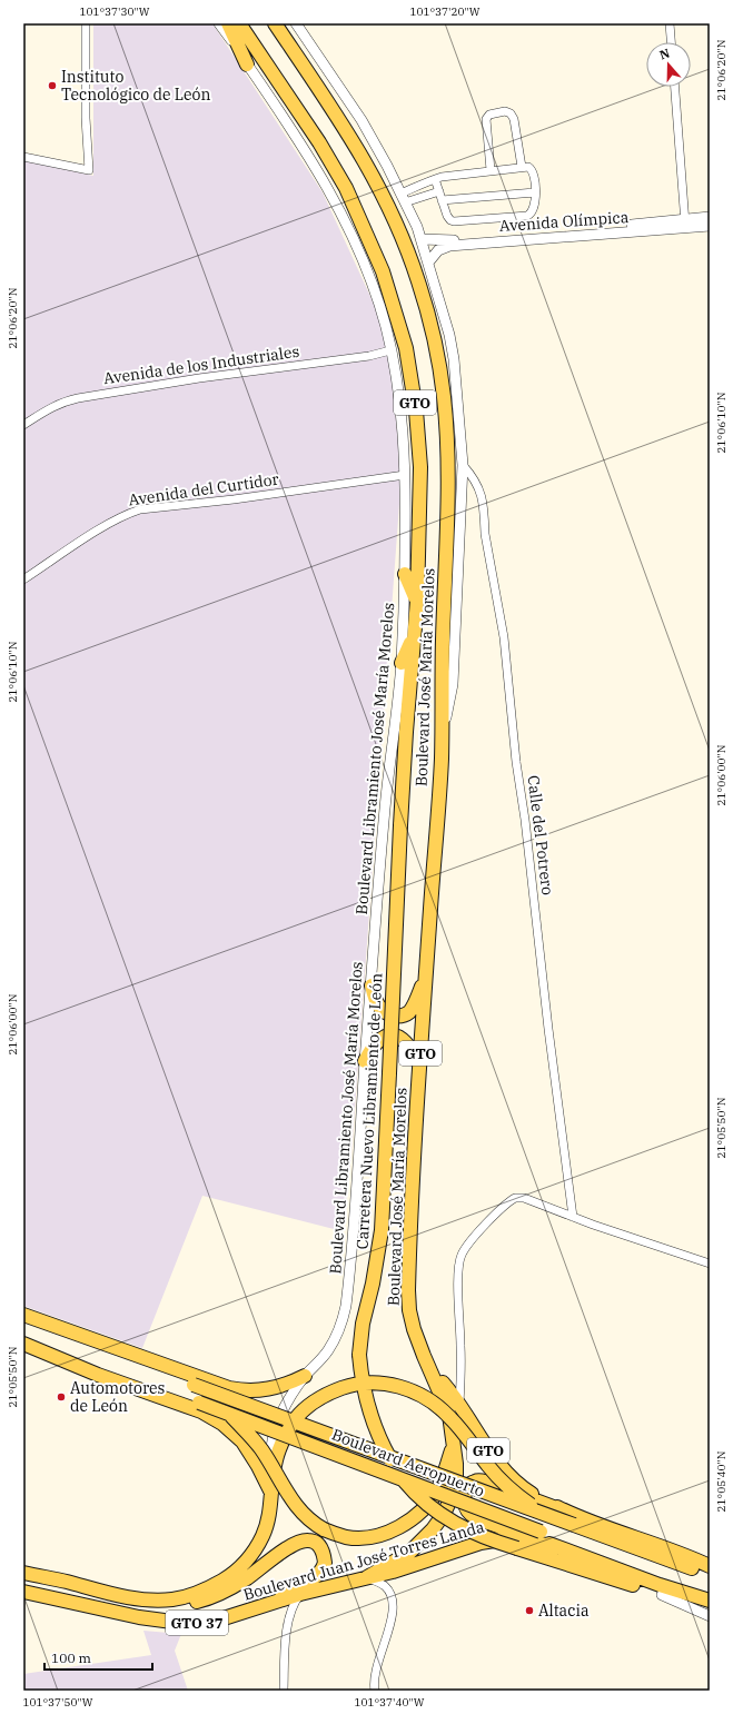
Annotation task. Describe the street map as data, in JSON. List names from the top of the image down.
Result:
{
  "streets": {
    "main road": [
      "GTO",
      "Boulevard José María Morelos",
      "Carretera Nuevo Libramiento de León",
      "Boulevard Aeropuerto",
      "Boulevard Juan José Torres Landa",
      "GTO 37"
    ],
    "street": [
      "Avenida Olímpica",
      "Avenida de los Industriales",
      "Avenida del Curtidor",
      "Boulevard Libramiento José María Morelos",
      "Calle del Potrero"
    ]
  },
  "crossings": [
    ["Avenida de los Industriales", "Boulevard Libramiento José María Morelos"],
    ["GTO", "Boulevard José María Morelos"],
    ["GTO", "Boulevard Aeropuerto"],
    ["GTO", "Boulevard Juan José Torres Landa"],
    ["Avenida del Curtidor", "Boulevard Libramiento José María Morelos"],
    ["Boulevard José María Morelos", "Carretera Nuevo Libramiento de León"],
    ["Boulevard José María Morelos", "Boulevard Juan José Torres Landa"],
    ["Boulevard Libramiento José María Morelos", "Boulevard Juan José Torres Landa"],
    ["Boulevard Aeropuerto", "Boulevard Juan José Torres Landa"]
  ],
  "places": ["Instituto Tecnológico de León", "Automotores de León", "Altacia"],
  "scale_bar": "100 m",
  "north": "top",
  "coordinates": [
    "101°37'30\"W",
    "101°37'20\"W",
    "21°06'20\"N",
    "21°06'10\"N",
    "21°06'00\"N",
    "21°05'50\"N",
    "21°05'40\"N",
    "101°37'50\"W",
    "101°37'40\"W"
  ]
}
